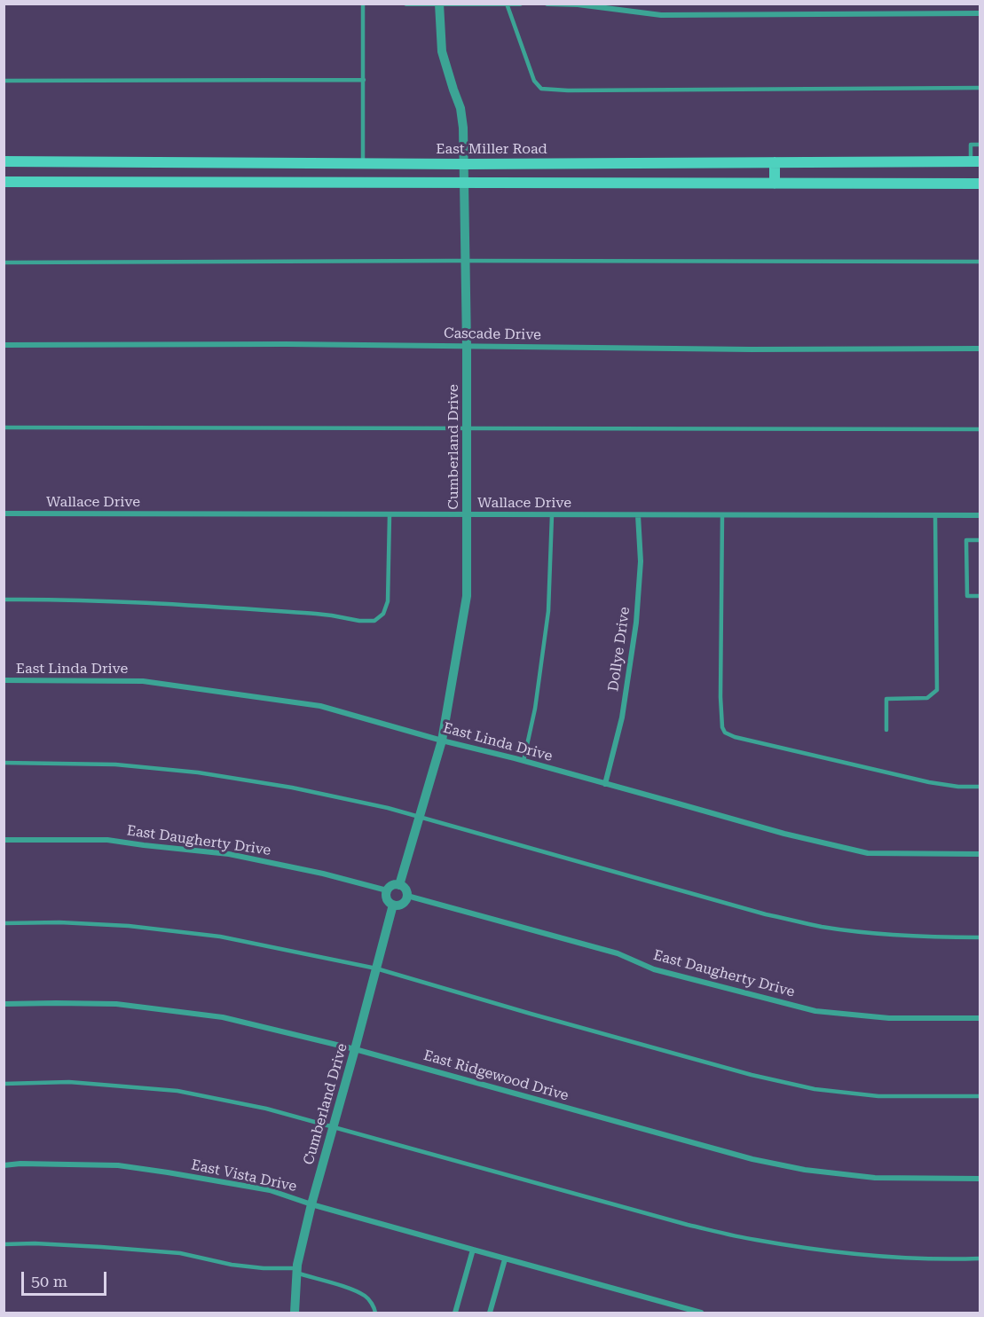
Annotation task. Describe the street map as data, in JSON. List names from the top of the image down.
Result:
{
  "streets": {
    "main road": ["East Miller Road"],
    "street": [
      "Cascade Drive",
      "Cumberland Drive",
      "Wallace Drive",
      "Dollye Drive",
      "East Linda Drive",
      "East Daugherty Drive",
      "East Ridgewood Drive",
      "East Vista Drive"
    ]
  },
  "crossings": [
    ["East Miller Road", "Cumberland Drive"],
    ["Cascade Drive", "Cumberland Drive"],
    ["Cumberland Drive", "Wallace Drive"],
    ["Cumberland Drive", "East Linda Drive"],
    ["Cumberland Drive", "East Daugherty Drive"],
    ["Cumberland Drive", "East Ridgewood Drive"],
    ["Cumberland Drive", "East Vista Drive"],
    ["Wallace Drive", "Dollye Drive"],
    ["Dollye Drive", "East Linda Drive"]
  ],
  "scale_bar": "50 m"
}
